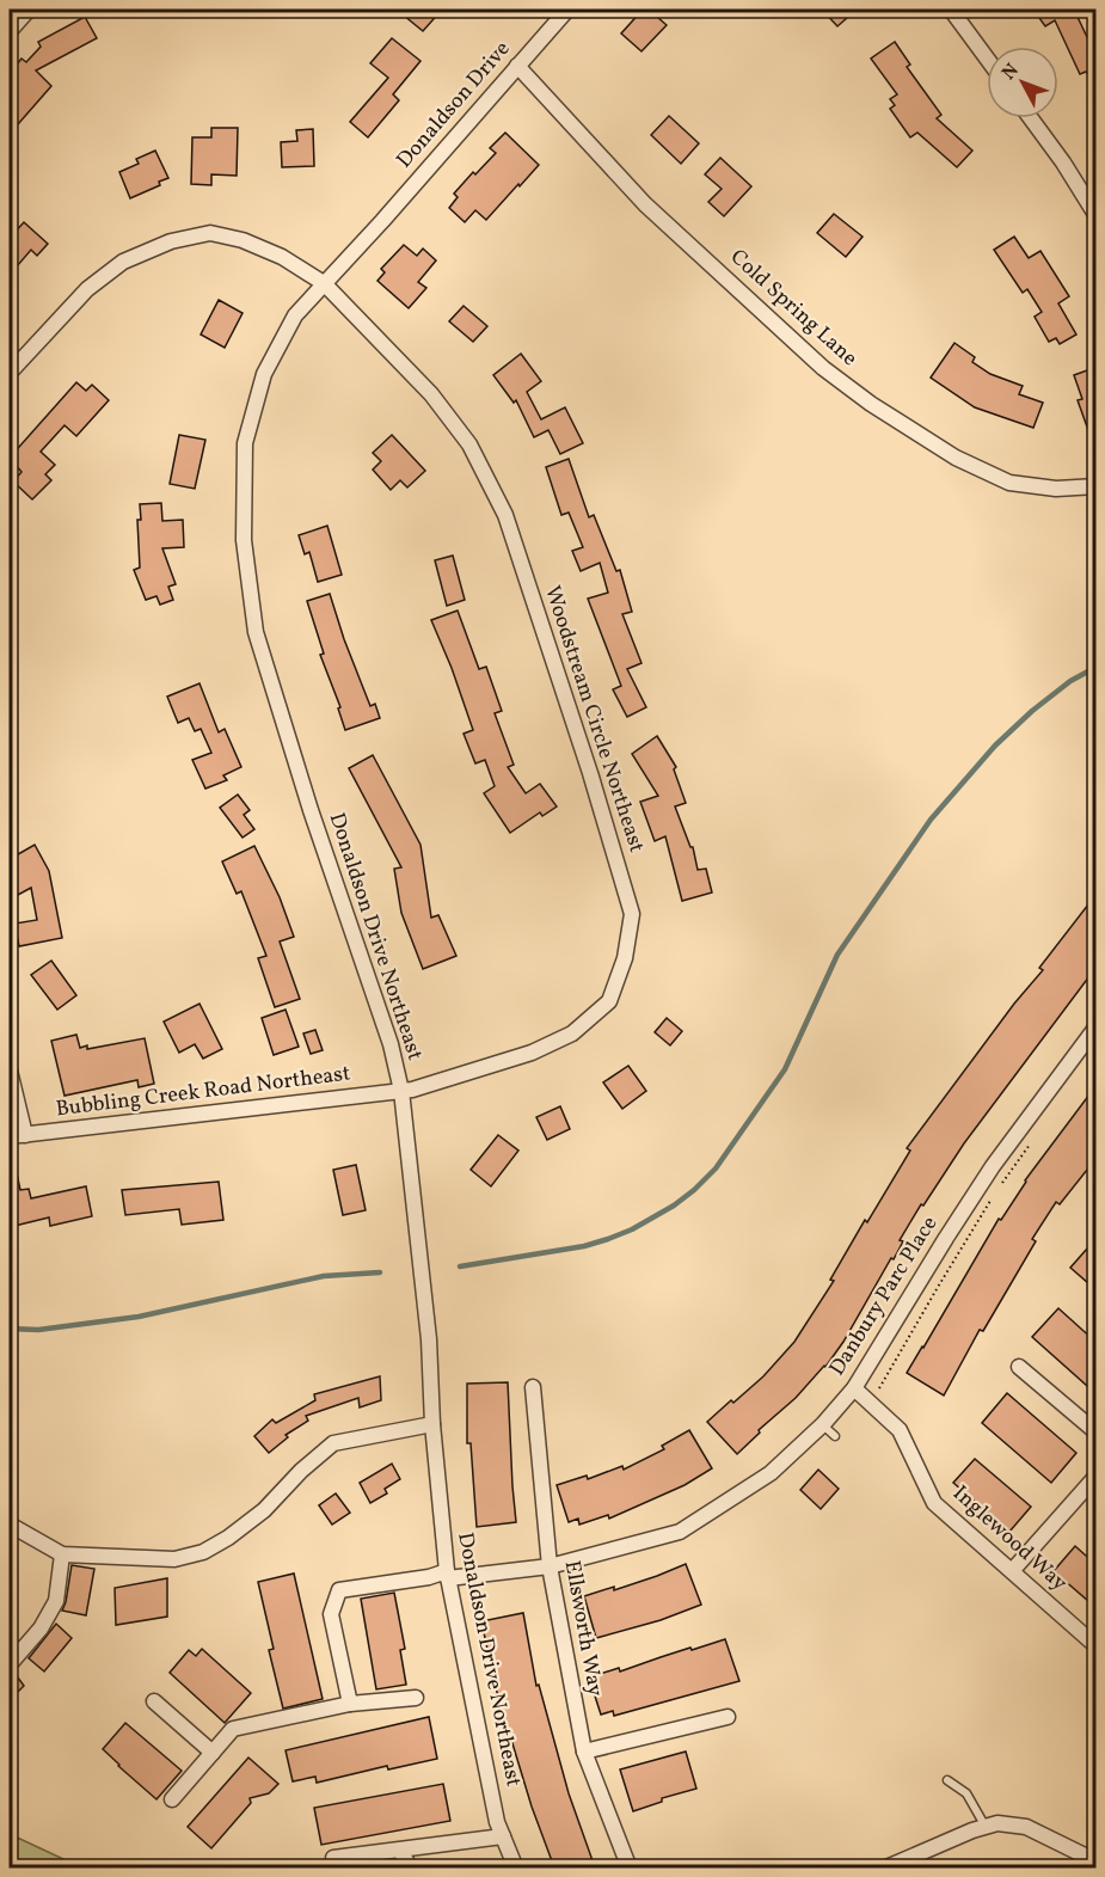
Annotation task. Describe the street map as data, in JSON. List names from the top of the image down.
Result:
{
  "streets": {
    "street": [
      "Donaldson Drive",
      "Cold Spring Lane",
      "Woodstream Circle Northeast",
      "Donaldson Drive Northeast",
      "Bubbling Creek Road Northeast",
      "Danbury Parc Place",
      "Inglewood Way",
      "Ellsworth Way"
    ]
  },
  "crossings": [
    ["Donaldson Drive", "Cold Spring Lane"],
    ["Donaldson Drive", "Donaldson Drive Northeast"],
    ["Woodstream Circle Northeast", "Donaldson Drive Northeast"],
    ["Woodstream Circle Northeast", "Bubbling Creek Road Northeast"],
    ["Donaldson Drive Northeast", "Bubbling Creek Road Northeast"],
    ["Donaldson Drive Northeast", "Danbury Parc Place"],
    ["Danbury Parc Place", "Inglewood Way"],
    ["Danbury Parc Place", "Ellsworth Way"]
  ],
  "north": "top left"
}
